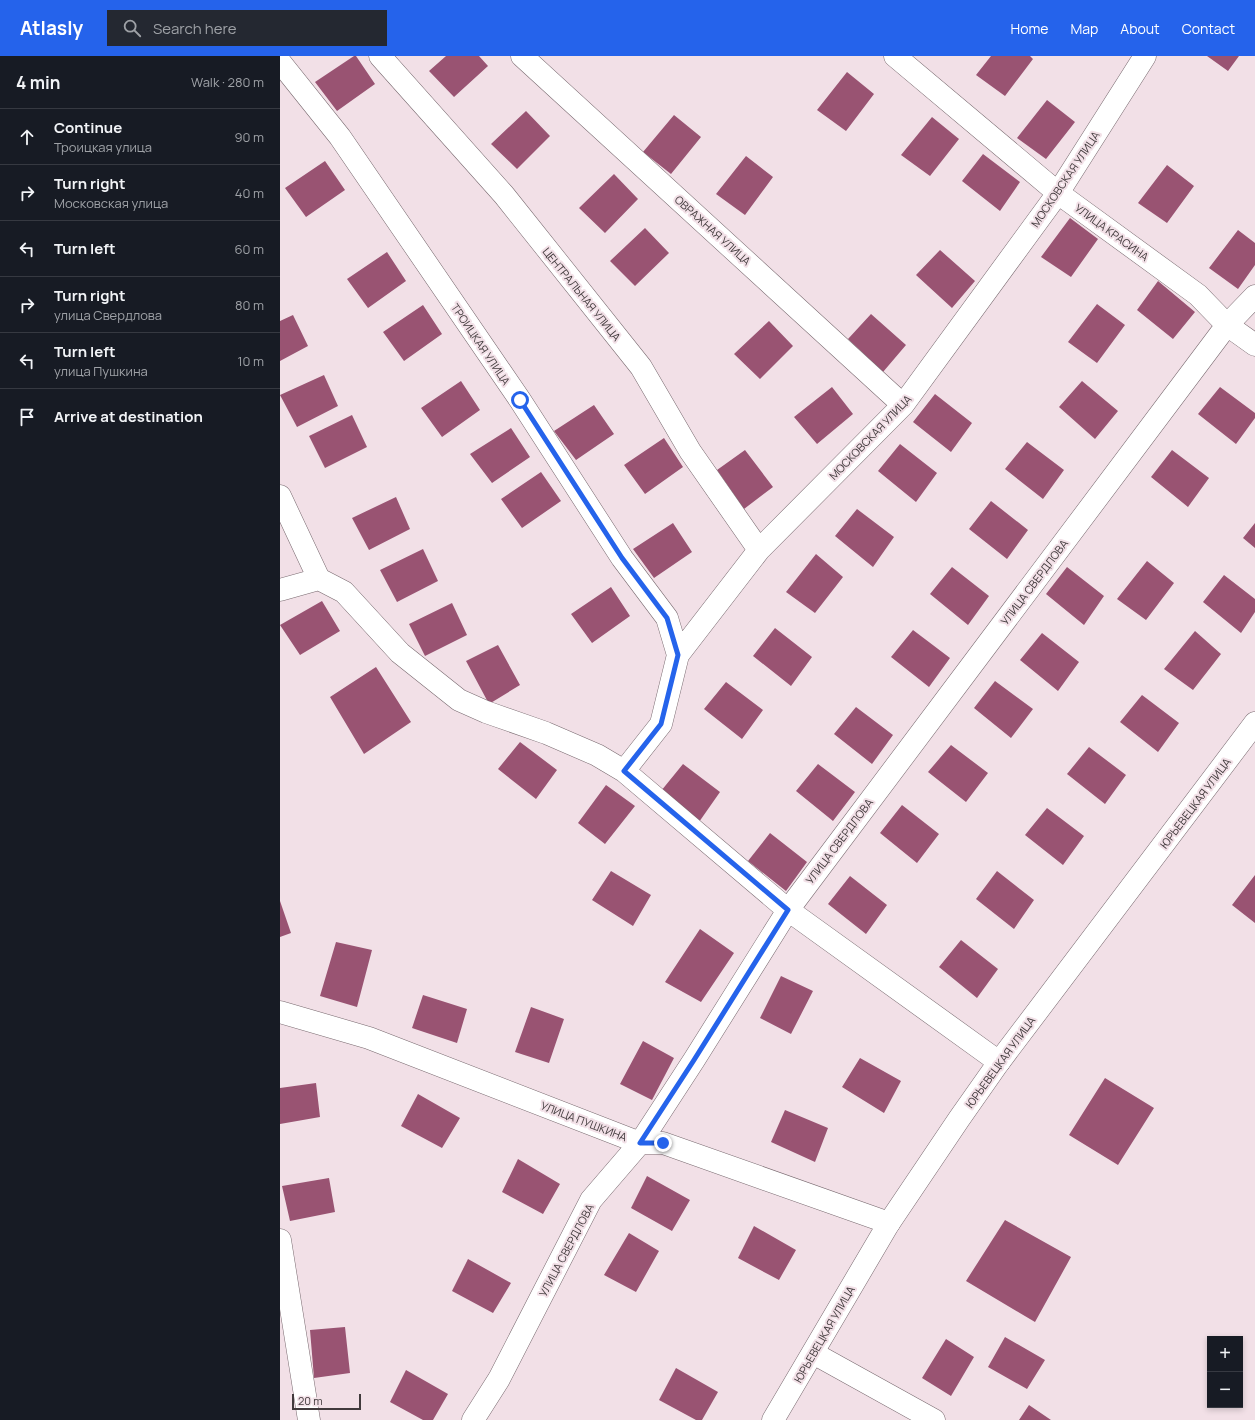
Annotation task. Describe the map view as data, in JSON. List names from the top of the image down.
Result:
{
  "streets": {
    "street": [
      "МОСКОВСКАЯ УЛИЦА",
      "ОВРАЖНАЯ УЛИЦА",
      "УЛИЦА КРАСИНА",
      "ЦЕНТРАЛЬНАЯ УЛИЦА",
      "ТРОИЦКАЯ УЛИЦА",
      "УЛИЦА СВЕРДЛОВА",
      "ЮРЬЕВЕЦКАЯ УЛИЦА",
      "УЛИЦА ПУШКИНА"
    ]
  },
  "crossings": [
    ["МОСКОВСКАЯ УЛИЦА", "ОВРАЖНАЯ УЛИЦА"],
    ["МОСКОВСКАЯ УЛИЦА", "УЛИЦА КРАСИНА"],
    ["МОСКОВСКАЯ УЛИЦА", "ЦЕНТРАЛЬНАЯ УЛИЦА"],
    ["МОСКОВСКАЯ УЛИЦА", "ТРОИЦКАЯ УЛИЦА"],
    ["УЛИЦА КРАСИНА", "УЛИЦА СВЕРДЛОВА"],
    ["УЛИЦА СВЕРДЛОВА", "УЛИЦА ПУШКИНА"],
    ["ЮРЬЕВЕЦКАЯ УЛИЦА", "УЛИЦА ПУШКИНА"]
  ],
  "scale_bar": "20 m",
  "page": {
    "header": "Atlasly",
    "search": "Search here",
    "nav": [
      "Home",
      "Map",
      "About",
      "Contact"
    ],
    "heading": ["4 min", "Walk · 280 m"],
    "list": [
      ["Continue", "Троицкая улица", "90 m"],
      ["Turn right", "Московская улица", "40 m"],
      ["Turn left", "60 m"],
      ["Turn right", "улица Свердлова", "80 m"],
      ["Turn left", "улица Пушкина", "10 m"],
      "Arrive at destination"
    ],
    "map_buttons": ["+", "−"],
    "scale": "20 m"
  }
}
